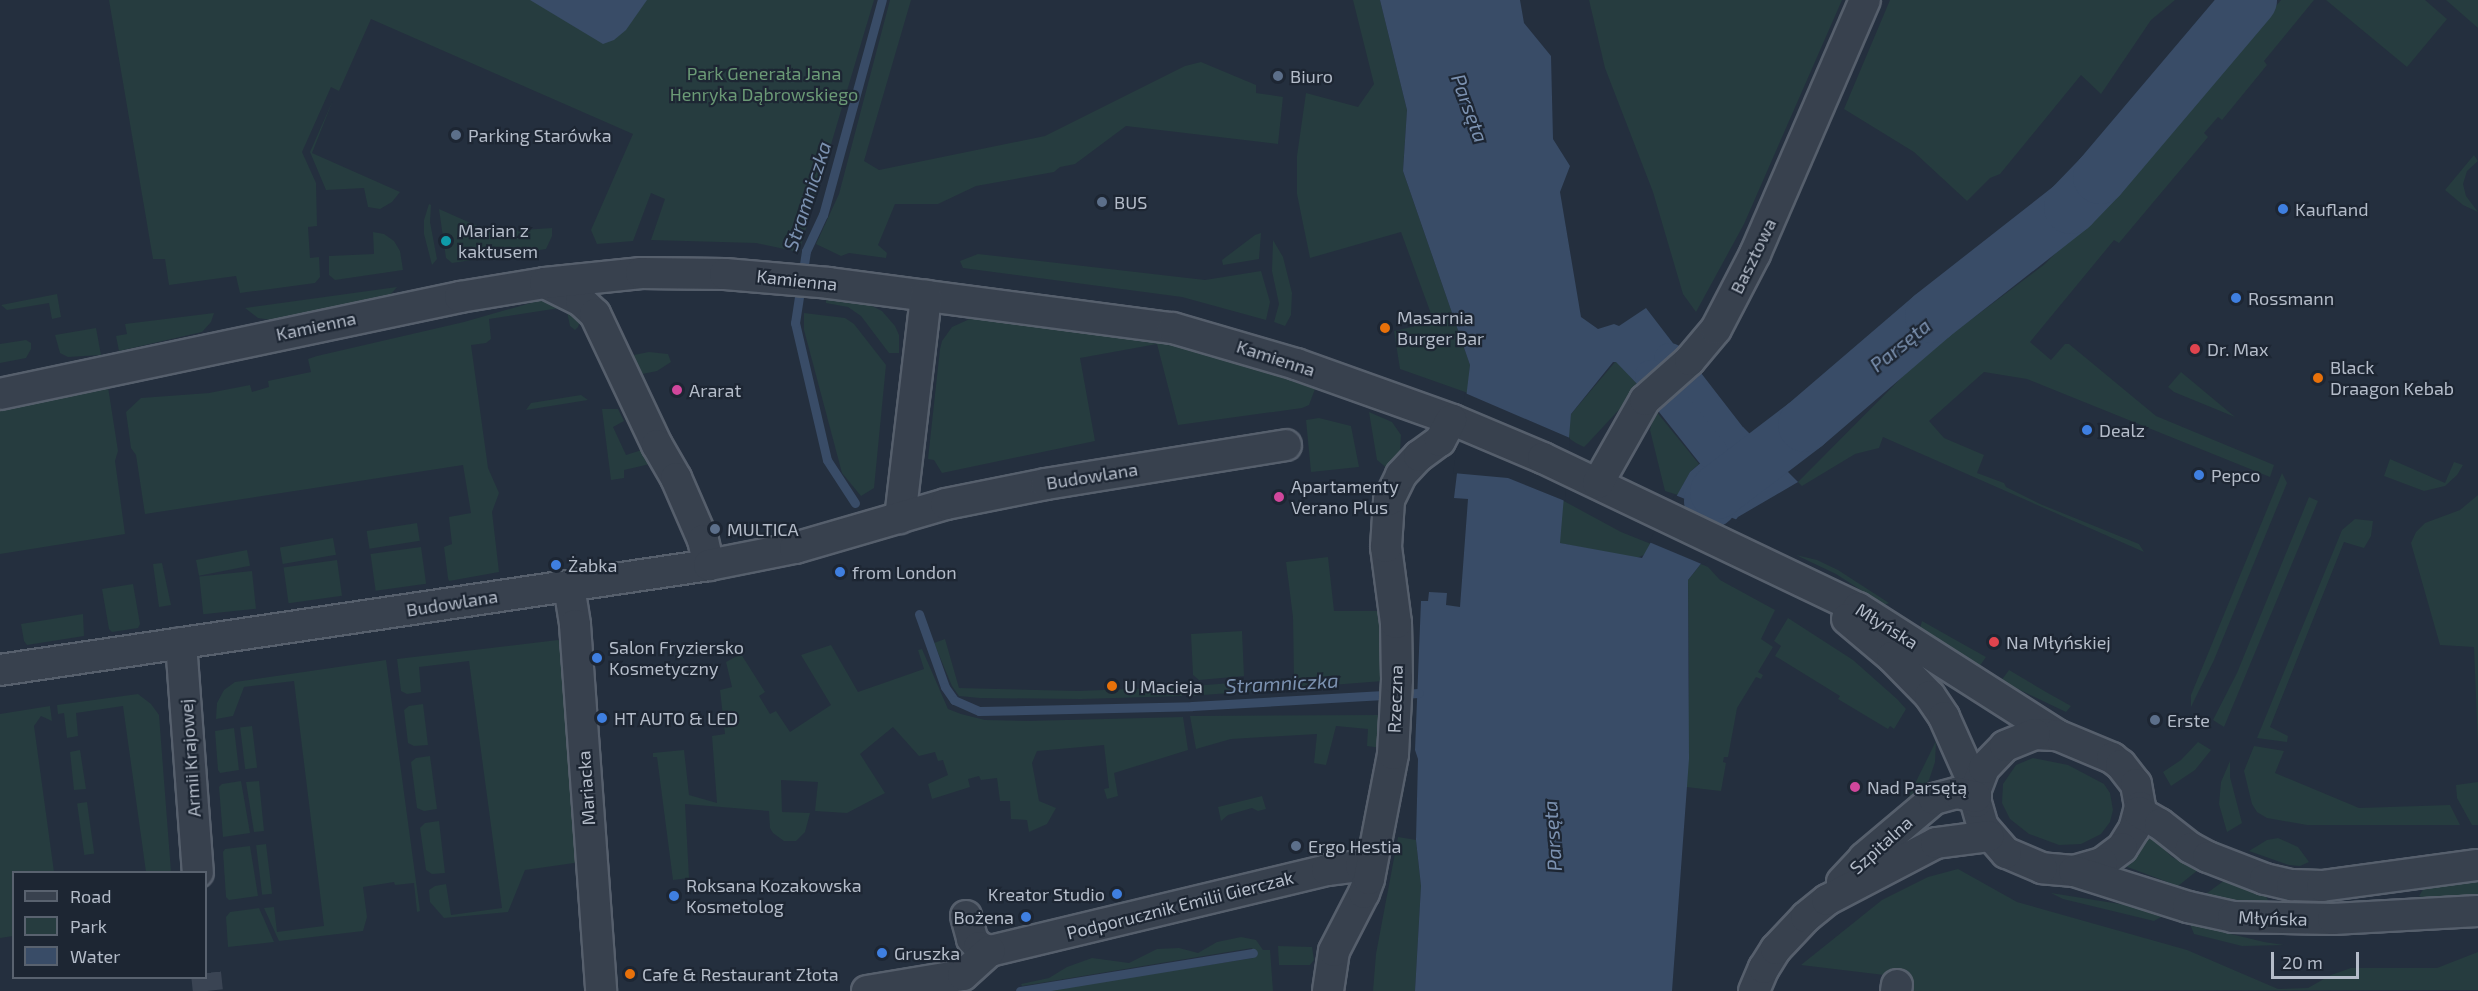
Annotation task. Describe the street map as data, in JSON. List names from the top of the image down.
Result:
{
  "streets": {
    "street": [
      "Basztowa",
      "Kamienna",
      "Budowlana",
      "Młyńska",
      "Rzeczna",
      "Armii Krajowej",
      "Mariacka",
      "Szpitalna",
      "Podporucznik Emilii Gierczak"
    ]
  },
  "crossings": [
    ["Basztowa", "Kamienna"],
    ["Basztowa", "Młyńska"],
    ["Kamienna", "Młyńska"],
    ["Kamienna", "Rzeczna"],
    ["Budowlana", "Armii Krajowej"],
    ["Budowlana", "Mariacka"],
    ["Młyńska", "Szpitalna"],
    ["Rzeczna", "Podporucznik Emilii Gierczak"]
  ],
  "water": ["Parsęta", "Stramniczka"],
  "parks": ["Park Generała Jana Henryka Dąbrowskiego"],
  "places": [
    "Biuro",
    "Parking Starówka",
    "BUS",
    "Kaufland",
    "Marian z kaktusem",
    "Rossmann",
    "Masarnia Burger Bar",
    "Dr. Max",
    "Black Draagon Kebab",
    "Ararat",
    "Dealz",
    "Pepco",
    "Apartamenty Verano Plus",
    "MULTICA",
    "Żabka",
    "from London",
    "Na Młyńskiej",
    "Salon Fryziersko Kosmetyczny",
    "U Macieja",
    "HT AUTO & LED",
    "Erste",
    "Nad Parsętą",
    "Ergo Hestia",
    "Kreator Studio",
    "Roksana Kozakowska Kosmetolog",
    "Bożena",
    "Gruszka",
    "Cafe & Restaurant Złota"
  ],
  "legend": ["Road", "Park", "Water"],
  "scale_bar": "20 m"
}
